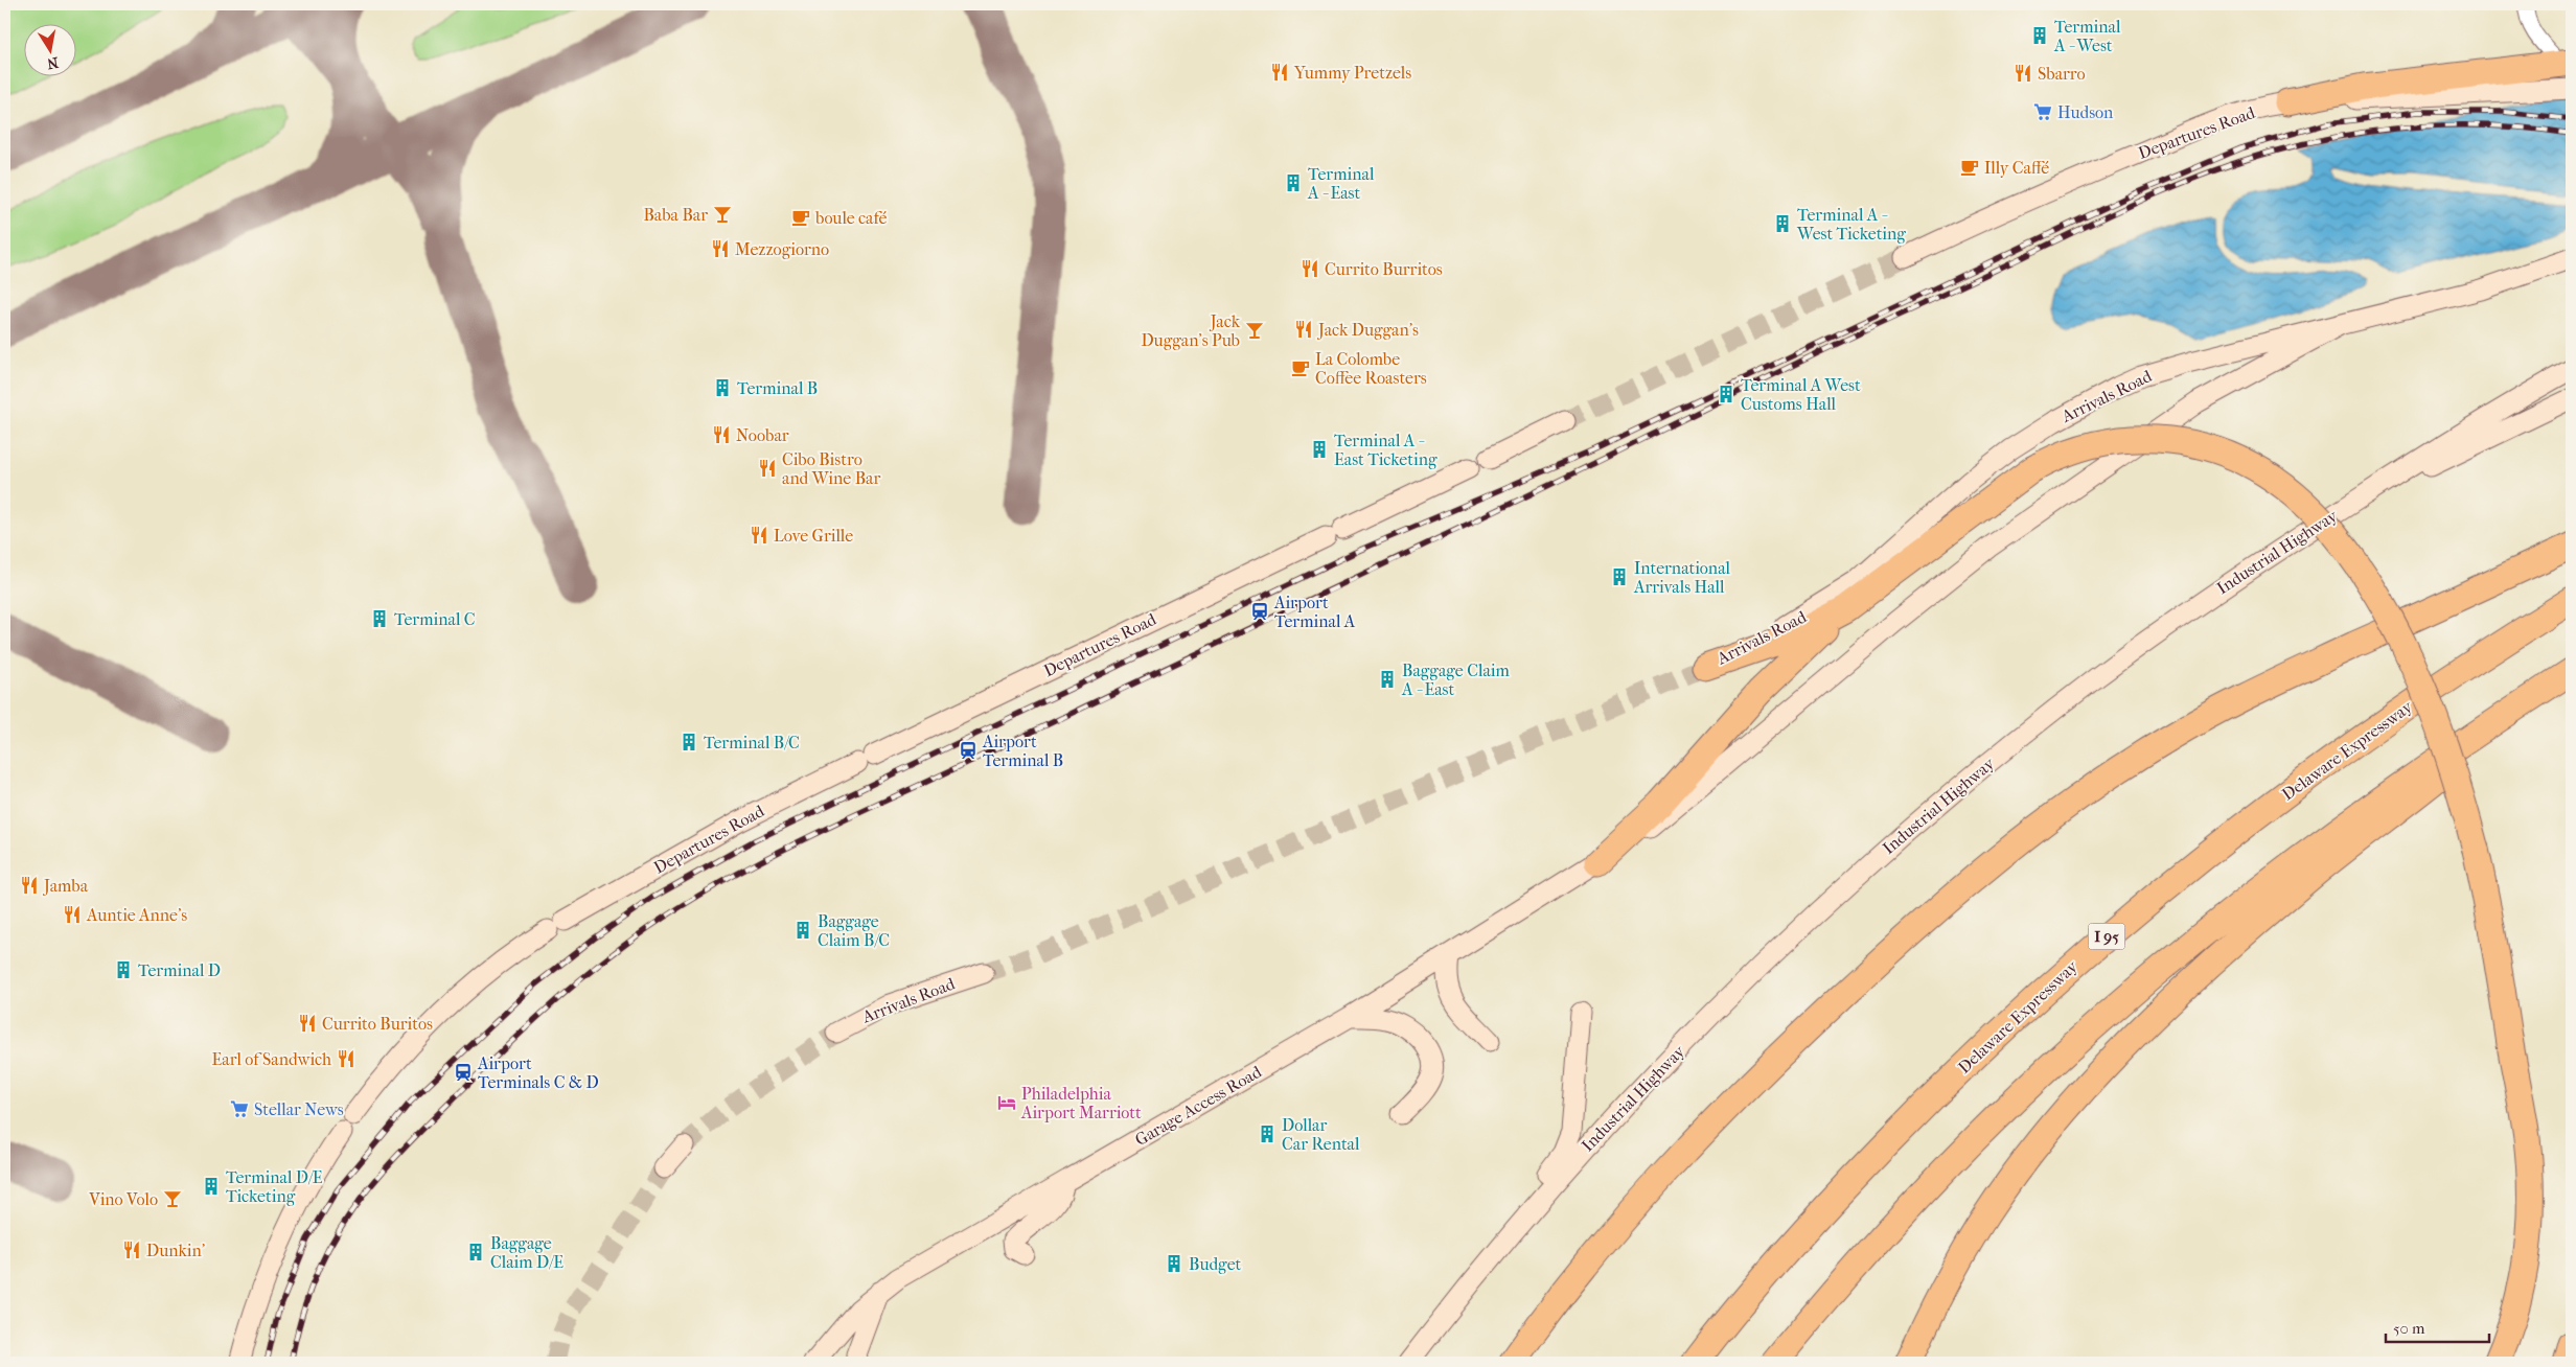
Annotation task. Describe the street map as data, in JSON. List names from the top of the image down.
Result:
{
  "streets": {
    "highway": ["Delaware Expressway", "I 95"],
    "street": [
      "Departures Road",
      "Arrivals Road",
      "Industrial Highway",
      "Garage Access Road"
    ]
  },
  "crossings": [
    ["Arrivals Road", "Garage Access Road"]
  ],
  "places": {
    "building": [
      "Terminal A - West",
      "Terminal A - East",
      "Terminal A - West Ticketing",
      "Terminal B",
      "Terminal A West Customs Hall",
      "Terminal A - East Ticketing",
      "International Arrivals Hall",
      "Terminal C",
      "Baggage Claim A - East",
      "Terminal B/C",
      "Baggage Claim B/C",
      "Terminal D",
      "Dollar Car Rental",
      "Terminal D/E Ticketing",
      "Baggage Claim D/E",
      "Budget"
    ],
    "restaurant": [
      "Yummy Pretzels",
      "Sbarro",
      "Mezzogiorno",
      "Currito Burritos",
      "Jack Duggan's",
      "Noobar",
      "Cibo Bistro and Wine Bar",
      "Love Grille",
      "Jamba",
      "Auntie Anne's",
      "Currito Buritos",
      "Earl of Sandwich",
      "Dunkin'"
    ],
    "supermarket": ["Hudson", "Stellar News"],
    "cafe": ["Illy Caffé", "boule café", "La Colombe Coffee Roasters"],
    "bar": ["Baba Bar", "Jack Duggan's Pub", "Vino Volo"],
    "station": ["Airport Terminal A", "Airport Terminal B", "Airport Terminals C & D"],
    "hotel": ["Philadelphia Airport Marriott"]
  },
  "scale_bar": "50 m",
  "north": "bottom"
}
